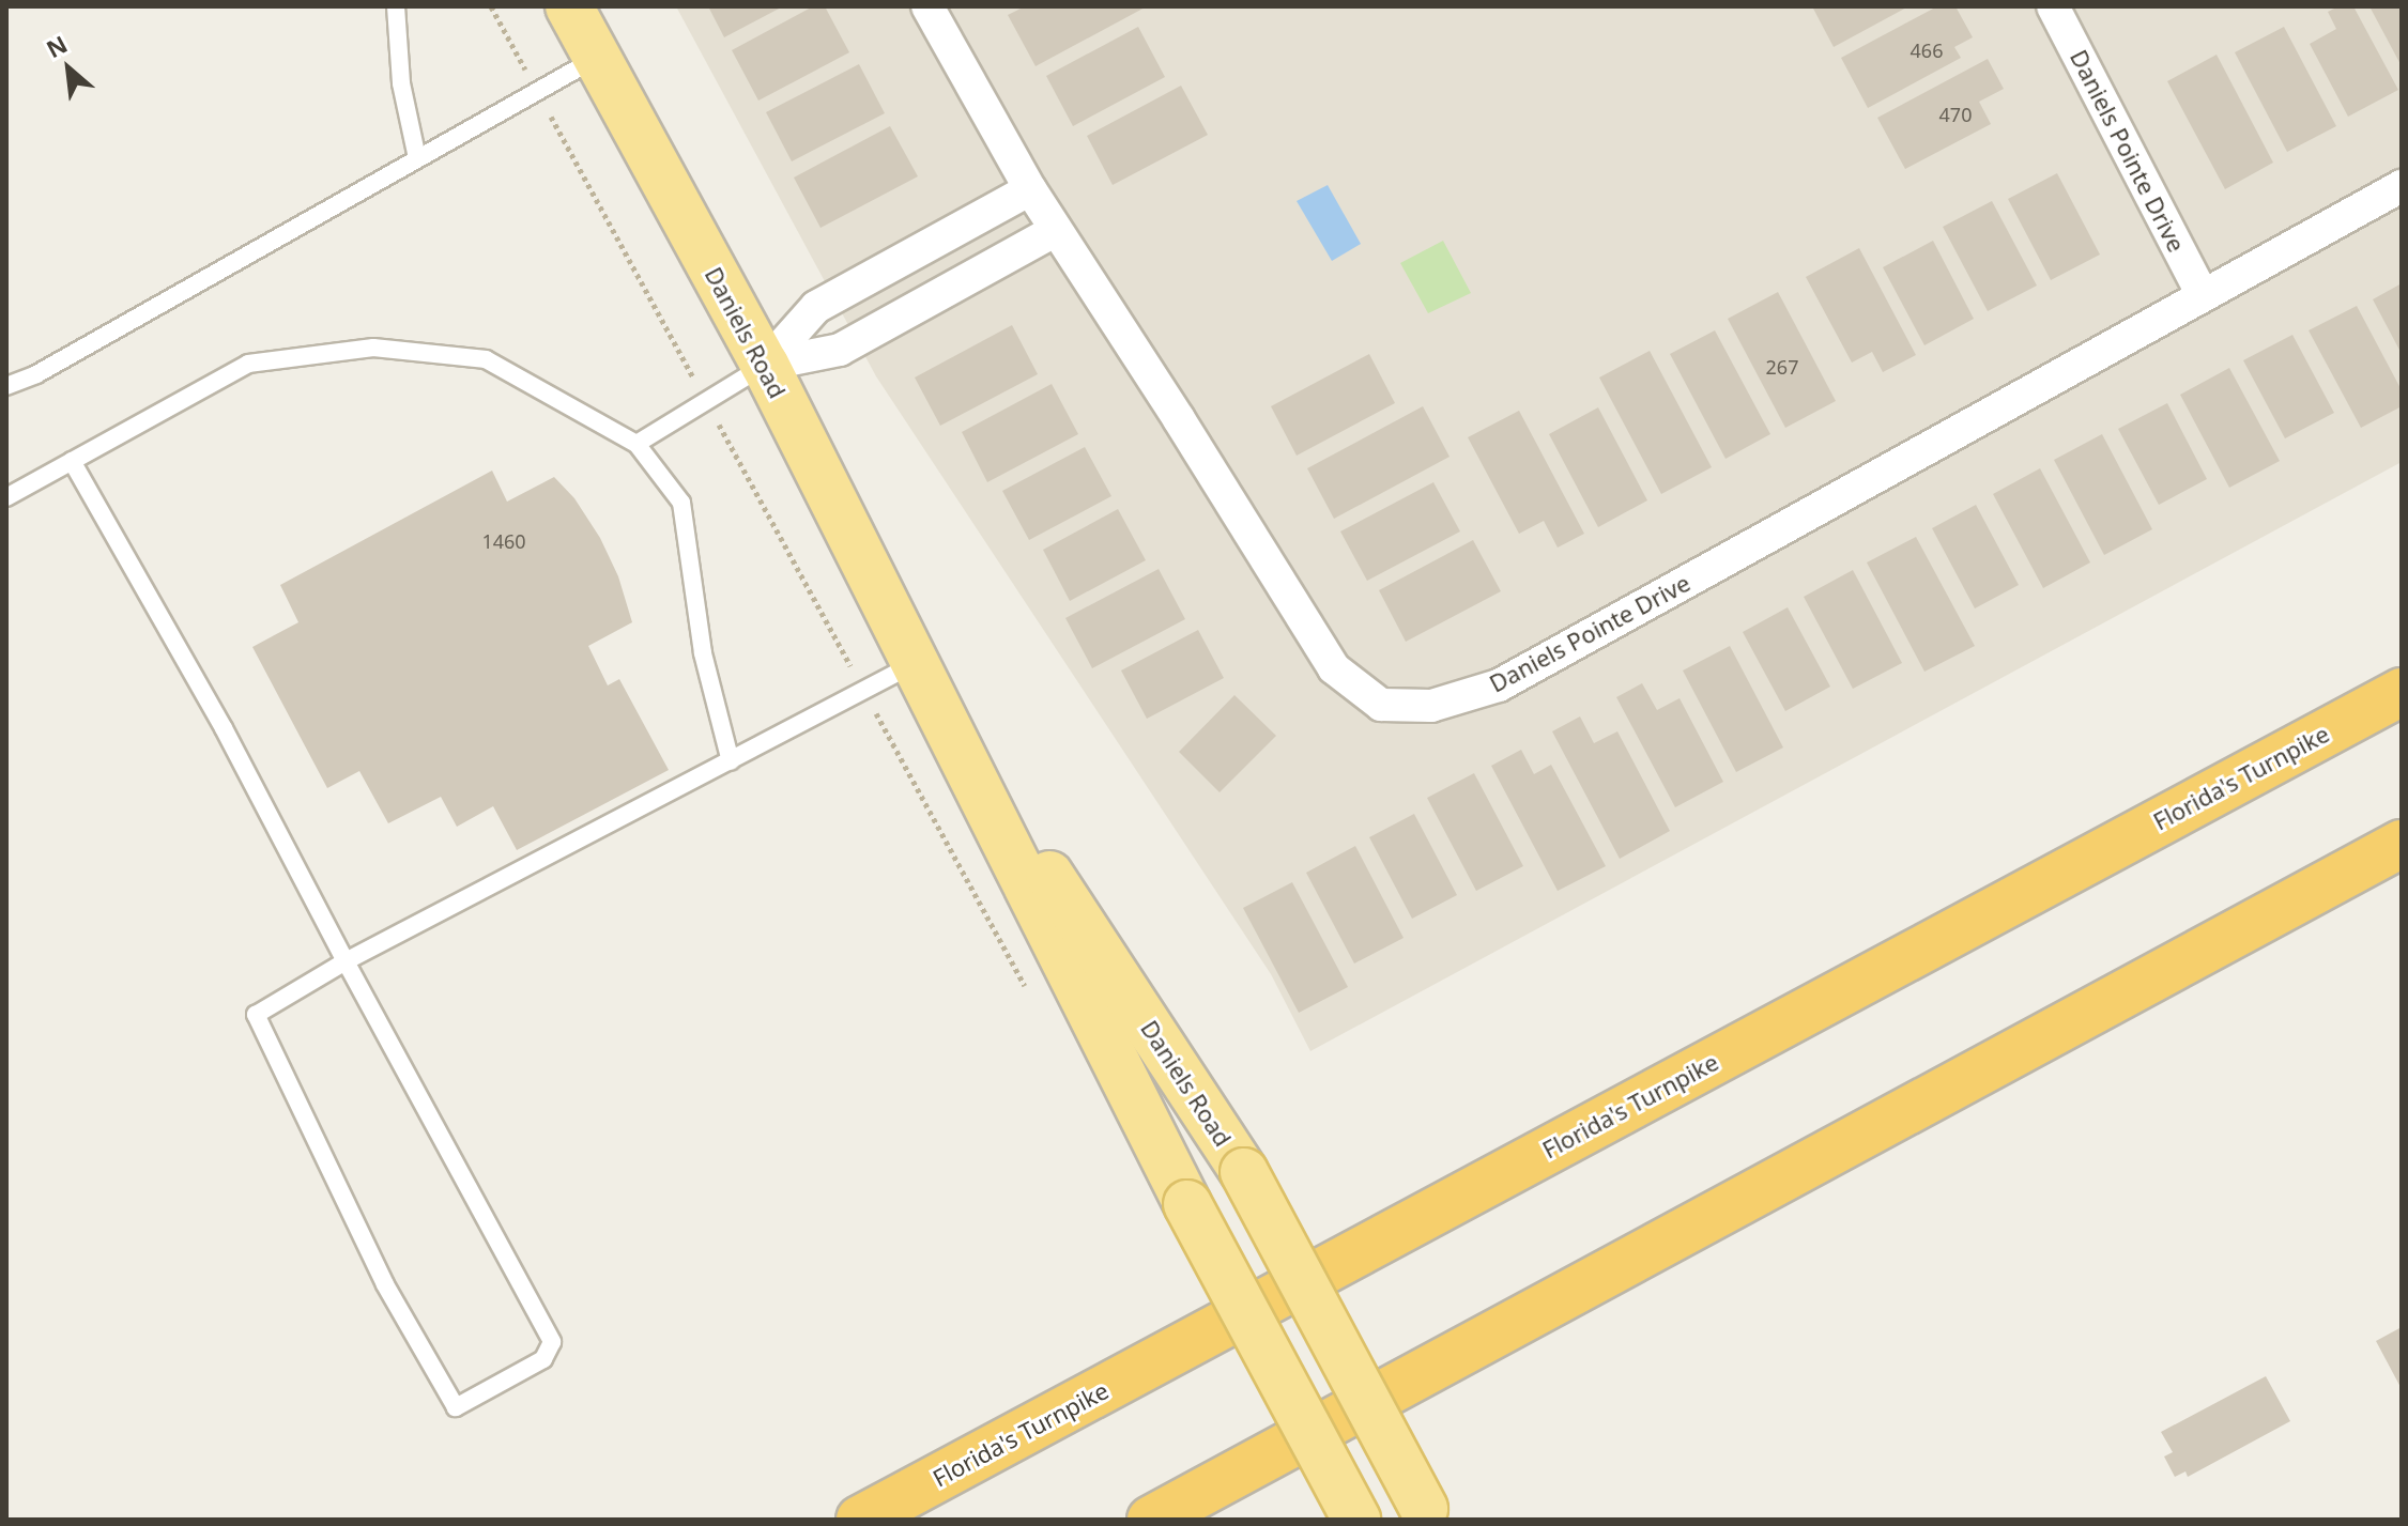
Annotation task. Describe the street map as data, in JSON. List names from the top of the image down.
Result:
{
  "streets": {
    "highway": ["Florida's Turnpike"],
    "main road": ["Daniels Road"],
    "street": ["Daniels Pointe Drive"]
  },
  "house_numbers": [
    "466",
    "470",
    "267",
    "1460"
  ],
  "north": "top left"
}
